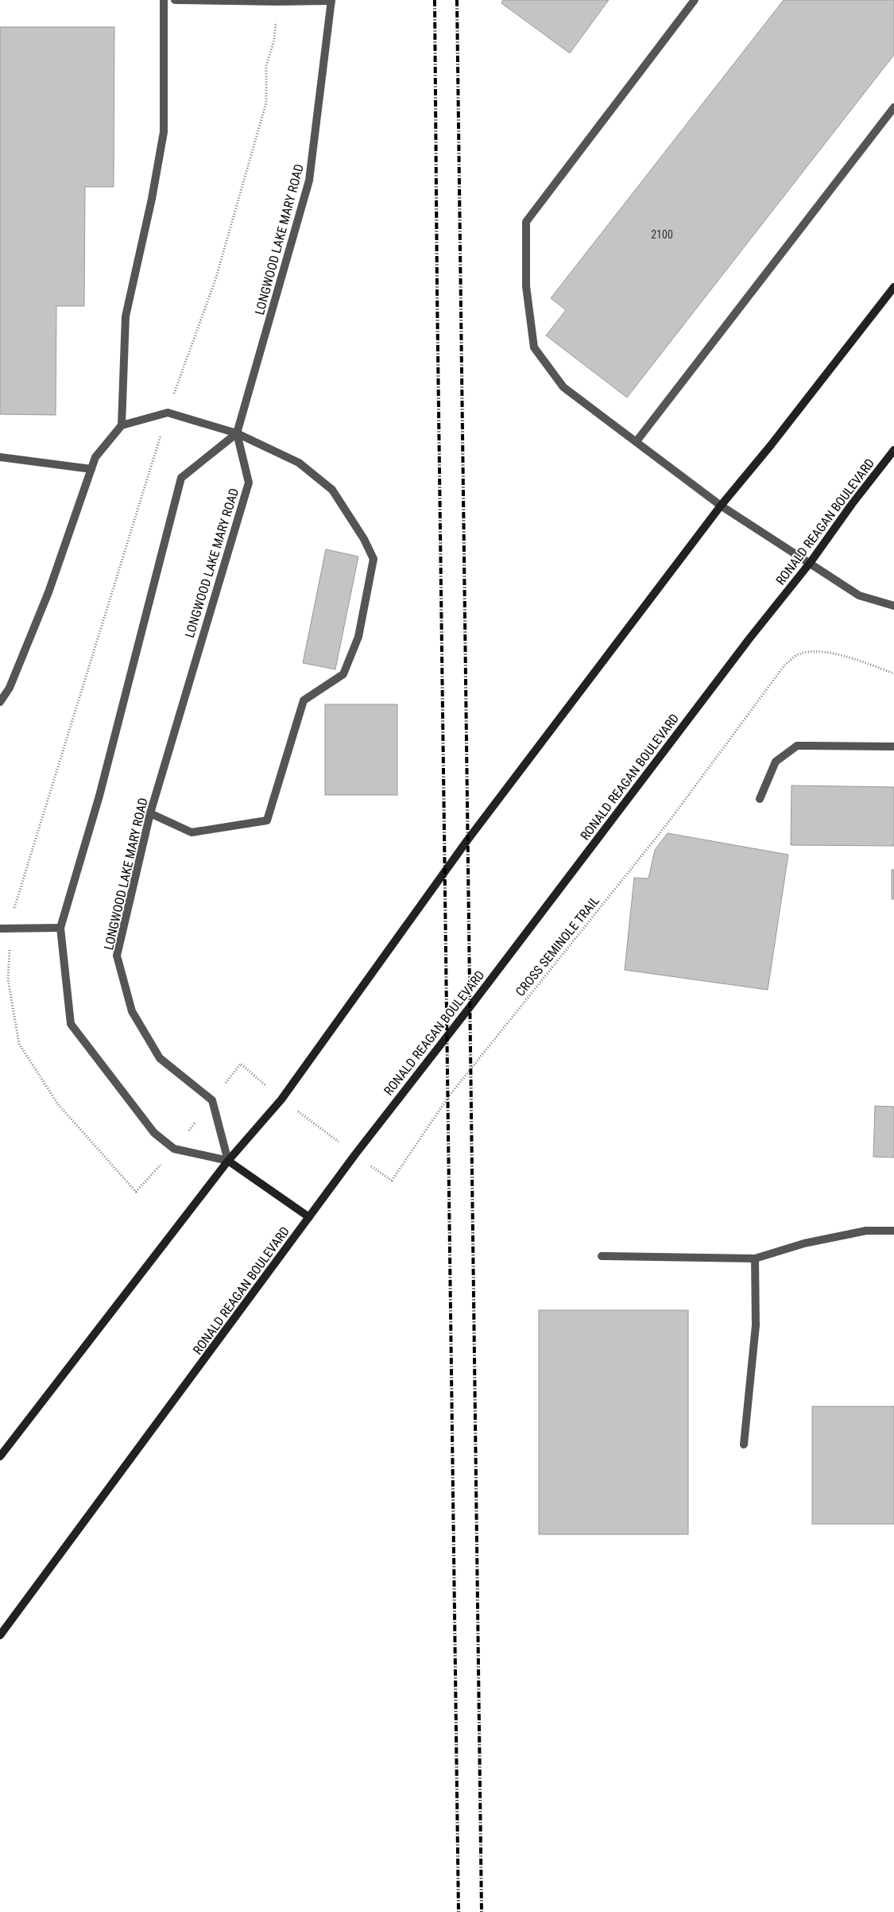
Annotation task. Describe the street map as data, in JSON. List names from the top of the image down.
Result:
{
  "streets": {
    "main road": ["RONALD REAGAN BOULEVARD"],
    "street": ["LONGWOOD LAKE MARY ROAD"],
    "path": ["CROSS SEMINOLE TRAIL"]
  },
  "crossings": [
    ["RONALD REAGAN BOULEVARD", "CROSS SEMINOLE TRAIL"]
  ],
  "house_numbers": ["2100"]
}
